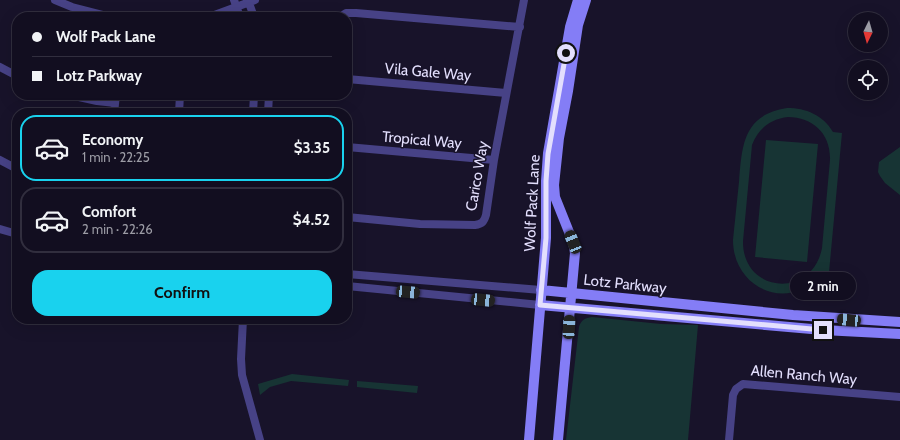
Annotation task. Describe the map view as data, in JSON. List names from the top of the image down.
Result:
{
  "streets": {
    "street": [
      "Vila Gale Way",
      "Tropical Way",
      "Carico Way",
      "Wolf Pack Lane",
      "Lotz Parkway",
      "Allen Ranch Way"
    ]
  },
  "crossings": [
    ["Vila Gale Way", "Carico Way"],
    ["Tropical Way", "Carico Way"],
    ["Wolf Pack Lane", "Lotz Parkway"]
  ],
  "north": "bottom",
  "page": {
    "banner": ["Wolf Pack Lane", "Lotz Parkway"],
    "list": [
      {
        "name": "Economy",
        "note": "1 min · 22:25",
        "value": "$3.35"
      },
      {
        "name": "Comfort",
        "note": "2 min · 22:26",
        "value": "$4.52"
      }
    ],
    "buttons": "Confirm",
    "bubble": "2 min"
  }
}
